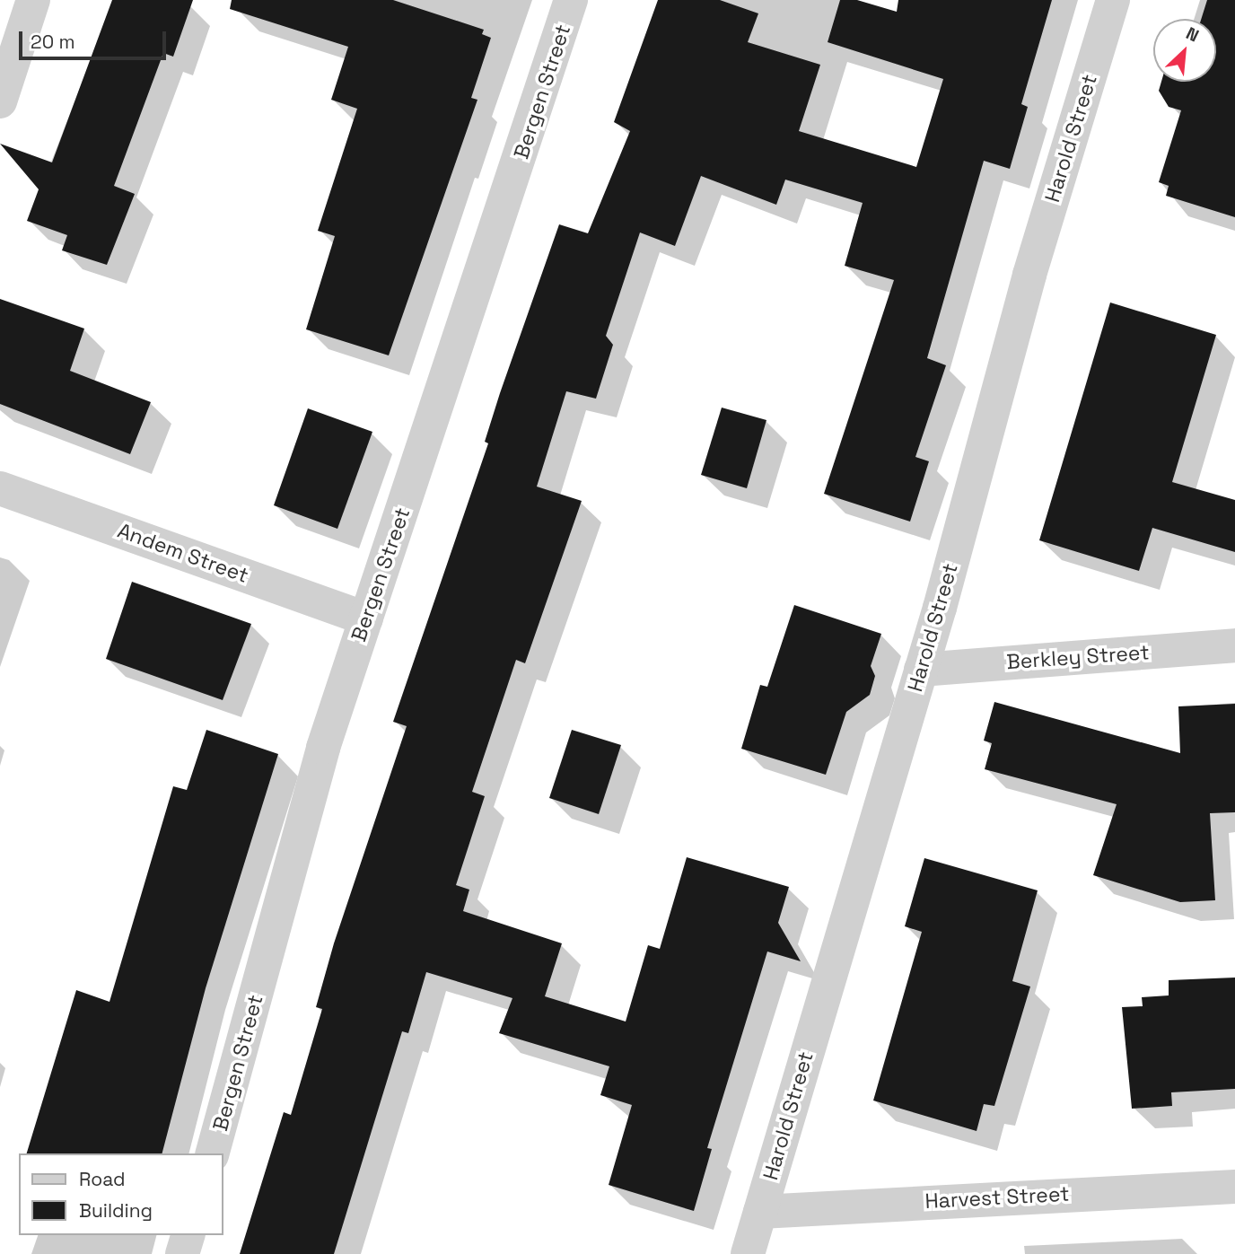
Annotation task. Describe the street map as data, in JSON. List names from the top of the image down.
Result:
{
  "streets": {
    "street": [
      "Bergen Street",
      "Harold Street",
      "Andem Street",
      "Berkley Street",
      "Harvest Street"
    ]
  },
  "crossings": [
    ["Bergen Street", "Andem Street"],
    ["Harold Street", "Berkley Street"],
    ["Harold Street", "Harvest Street"]
  ],
  "legend": ["Road", "Building"],
  "scale_bar": "20 m",
  "north": "top right"
}
